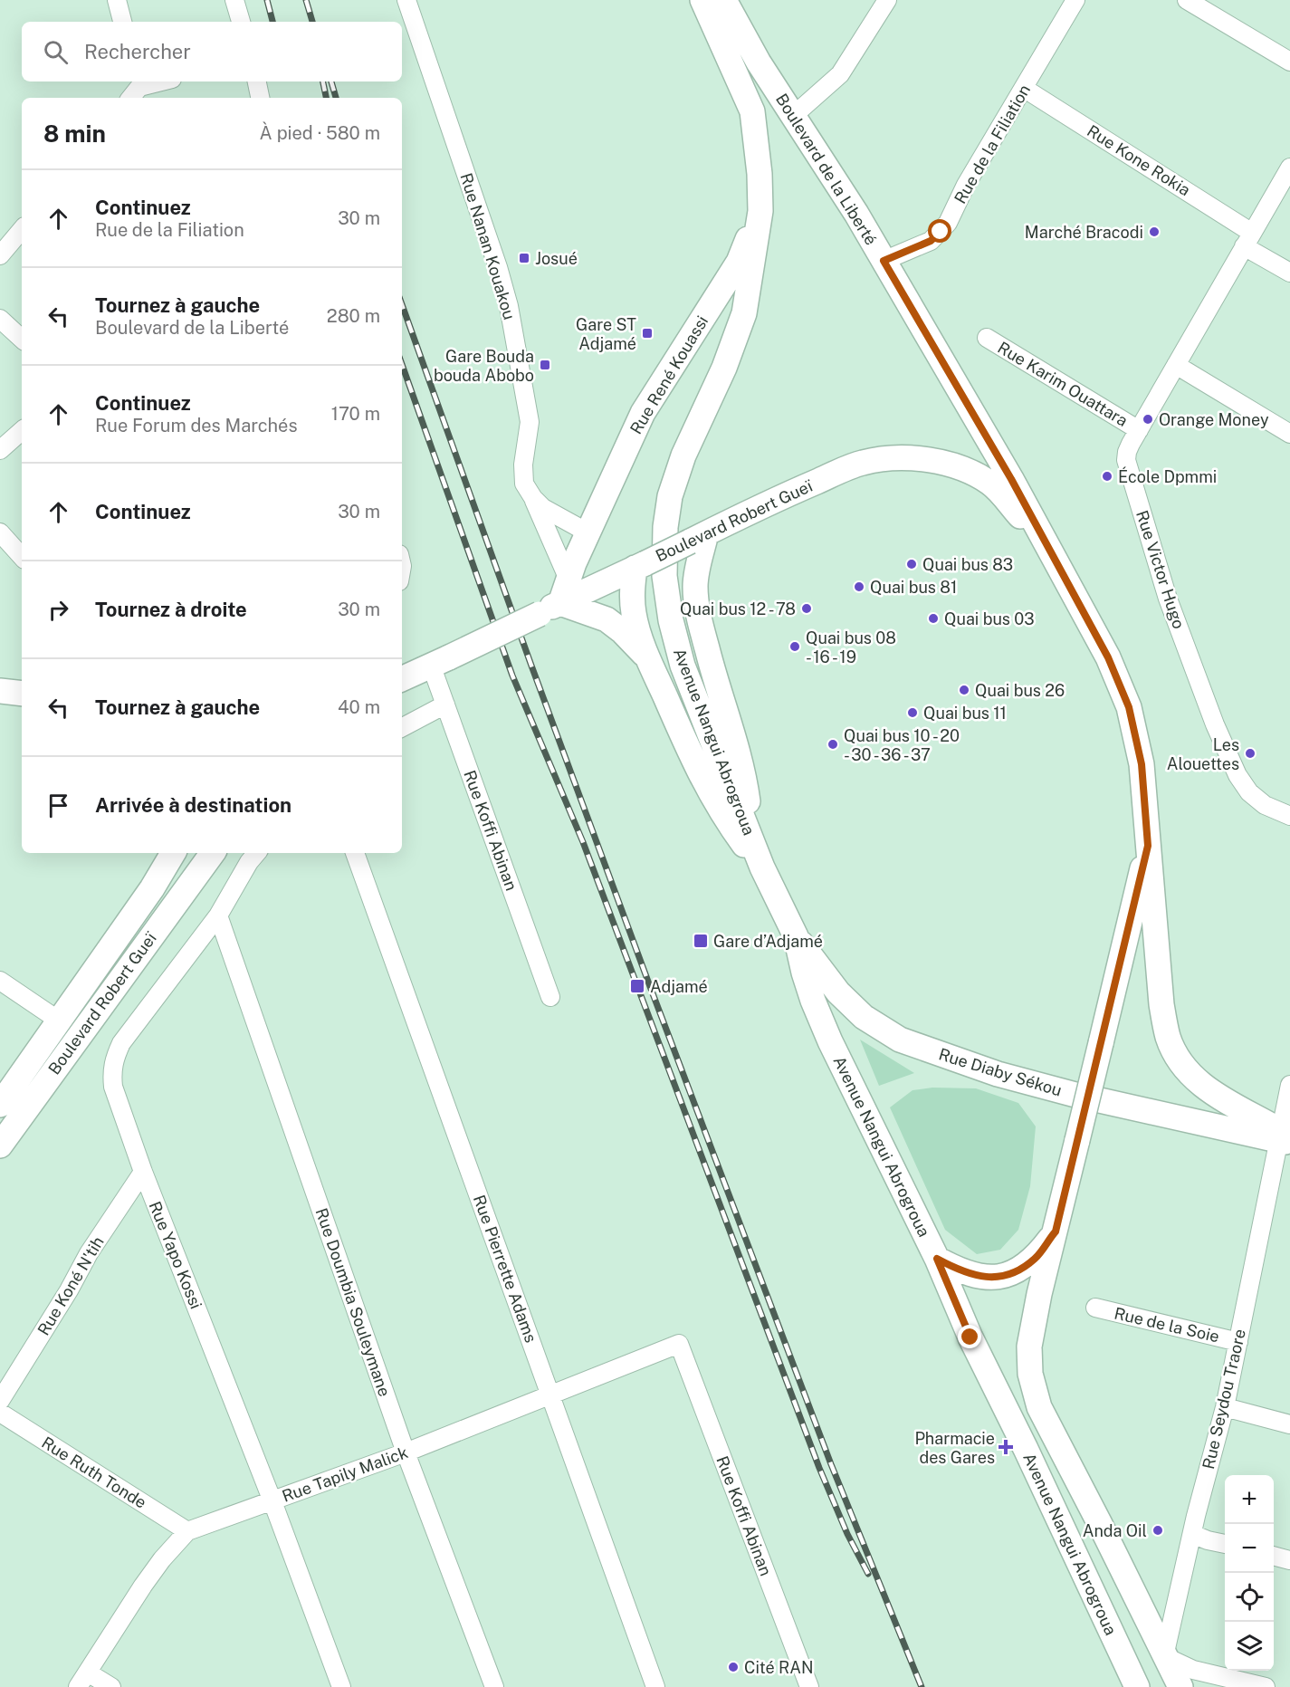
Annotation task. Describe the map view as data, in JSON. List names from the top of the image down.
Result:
{
  "streets": {
    "main road": [
      "Boulevard de la Liberté",
      "Rue René Kouassi",
      "Boulevard Robert Gueï",
      "Avenue Nangui Abrogroua",
      "Rue Diaby Sékou"
    ],
    "street": [
      "Rue de la Filiation",
      "Rue Kone Rokia",
      "Rue Nanan Kouakou",
      "Rue Karim Ouattara",
      "Rue Victor Hugo",
      "Rue Koffi Abinan",
      "Rue Yapo Kossi",
      "Rue Pierrette Adams",
      "Rue Koné N'tih",
      "Rue Doumbia Souleymane",
      "Rue de la Soie",
      "Rue Seydou Traore",
      "Rue Ruth Tonde",
      "Rue Tapily Malick"
    ]
  },
  "crossings": [
    ["Rue de la Filiation", "Rue Kone Rokia"],
    ["Rue de la Filiation", "Boulevard de la Liberté"],
    ["Rue Kone Rokia", "Rue Victor Hugo"],
    ["Boulevard de la Liberté", "Boulevard Robert Gueï"],
    ["Boulevard de la Liberté", "Avenue Nangui Abrogroua"],
    ["Boulevard de la Liberté", "Rue Diaby Sékou"],
    ["Boulevard de la Liberté", "Rue Seydou Traore"],
    ["Rue Nanan Kouakou", "Rue René Kouassi"],
    ["Rue René Kouassi", "Boulevard Robert Gueï"],
    ["Rue René Kouassi", "Avenue Nangui Abrogroua"],
    ["Rue Karim Ouattara", "Rue Victor Hugo"],
    ["Boulevard Robert Gueï", "Rue Koffi Abinan"],
    ["Avenue Nangui Abrogroua", "Rue Diaby Sékou"],
    ["Avenue Nangui Abrogroua", "Rue Seydou Traore"],
    ["Rue Koffi Abinan", "Rue Tapily Malick"],
    ["Rue Diaby Sékou", "Rue Seydou Traore"],
    ["Rue Yapo Kossi", "Rue Koné N'tih"],
    ["Rue Yapo Kossi", "Rue Doumbia Souleymane"],
    ["Rue Yapo Kossi", "Rue Tapily Malick"],
    ["Rue Pierrette Adams", "Rue Tapily Malick"],
    ["Rue Doumbia Souleymane", "Rue Tapily Malick"],
    ["Rue de la Soie", "Rue Seydou Traore"],
    ["Rue Ruth Tonde", "Rue Tapily Malick"]
  ],
  "places": {
    "other": [
      "Marché Bracodi",
      "Orange Money",
      "École Dpmmi",
      "Quai bus 83",
      "Quai bus 81",
      "Quai bus 12 - 78",
      "Quai bus 03",
      "Quai bus 08 - 16 - 19",
      "Quai bus 26",
      "Quai bus 11",
      "Quai bus 10 - 20 - 30 - 36 - 37",
      "Les Alouettes",
      "Anda Oil",
      "Cité RAN"
    ],
    "transit": [
      "Josué",
      "Gare ST Adjamé",
      "Gare Bouda bouda Abobo",
      "Gare d’Adjamé",
      "Adjamé"
    ],
    "health": ["Pharmacie des Gares"]
  },
  "page": {
    "search": "Rechercher",
    "heading": ["8 min", "À pied · 580 m"],
    "list": [
      ["Continuez", "Rue de la Filiation", "30 m"],
      ["Tournez à gauche", "Boulevard de la Liberté", "280 m"],
      ["Continuez", "Rue Forum des Marchés", "170 m"],
      ["Continuez", "30 m"],
      ["Tournez à droite", "30 m"],
      ["Tournez à gauche", "40 m"],
      "Arrivée à destination"
    ],
    "map_buttons": ["+", "−"]
  }
}
